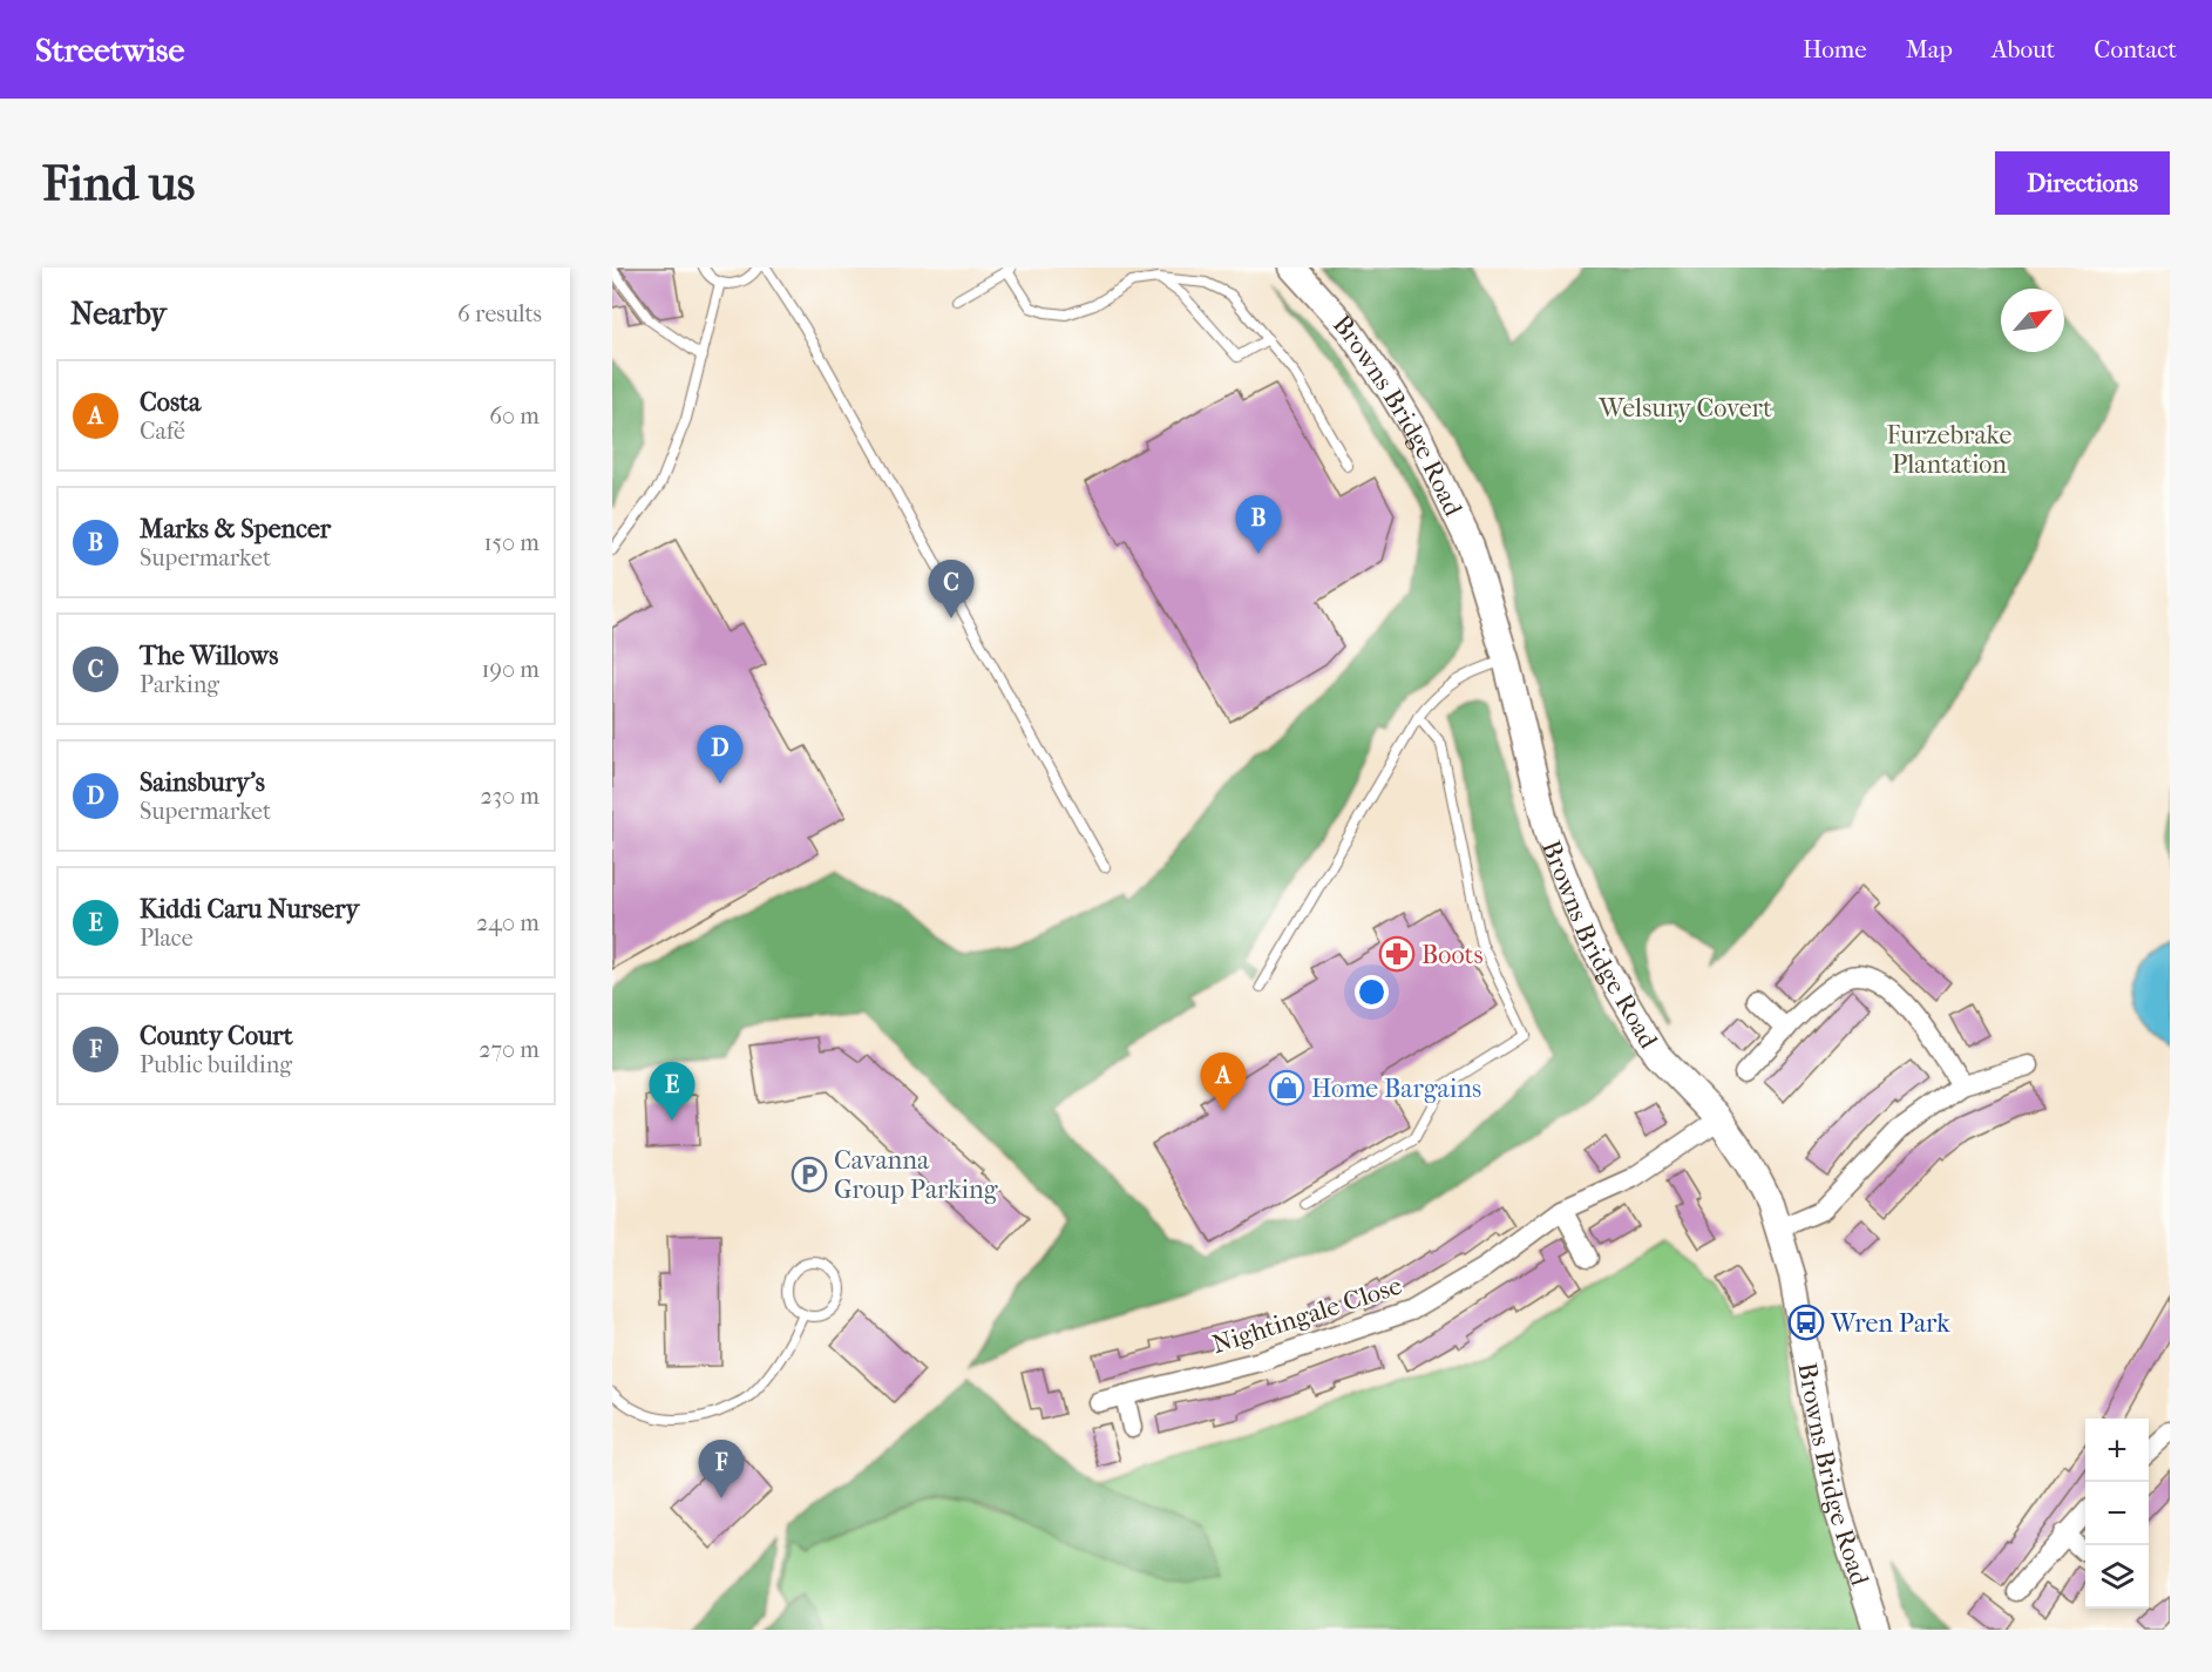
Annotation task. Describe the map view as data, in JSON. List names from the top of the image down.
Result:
{
  "streets": {
    "street": ["Browns Bridge Road", "Nightingale Close"]
  },
  "crossings": [
    ["Browns Bridge Road", "Nightingale Close"]
  ],
  "parks": ["Welsury Covert", "Furzebrake Plantation"],
  "places": {
    "pharmacy": ["Boots"],
    "shop": ["Home Bargains"],
    "parking": ["Cavanna Group Parking"],
    "bus stop": ["Wren Park"]
  },
  "north": "top right",
  "page": {
    "header": "Streetwise",
    "nav": [
      "Home",
      "Map",
      "About",
      "Contact"
    ],
    "buttons": "Directions",
    "title": "Find us",
    "heading": ["Nearby", "6 results"],
    "list": [
      {
        "mark": "A",
        "name": "Costa",
        "note": "Café",
        "value": "60 m"
      },
      {
        "mark": "B",
        "name": "Marks & Spencer",
        "note": "Supermarket",
        "value": "150 m"
      },
      {
        "mark": "C",
        "name": "The Willows",
        "note": "Parking",
        "value": "190 m"
      },
      {
        "mark": "D",
        "name": "Sainsbury's",
        "note": "Supermarket",
        "value": "230 m"
      },
      {
        "mark": "E",
        "name": "Kiddi Caru Nursery",
        "note": "Place",
        "value": "240 m"
      },
      {
        "mark": "F",
        "name": "County Court",
        "note": "Public building",
        "value": "270 m"
      }
    ],
    "pins": [
      "B",
      "C",
      "D",
      "A",
      "E",
      "F"
    ],
    "map_buttons": ["+", "−"]
  }
}
